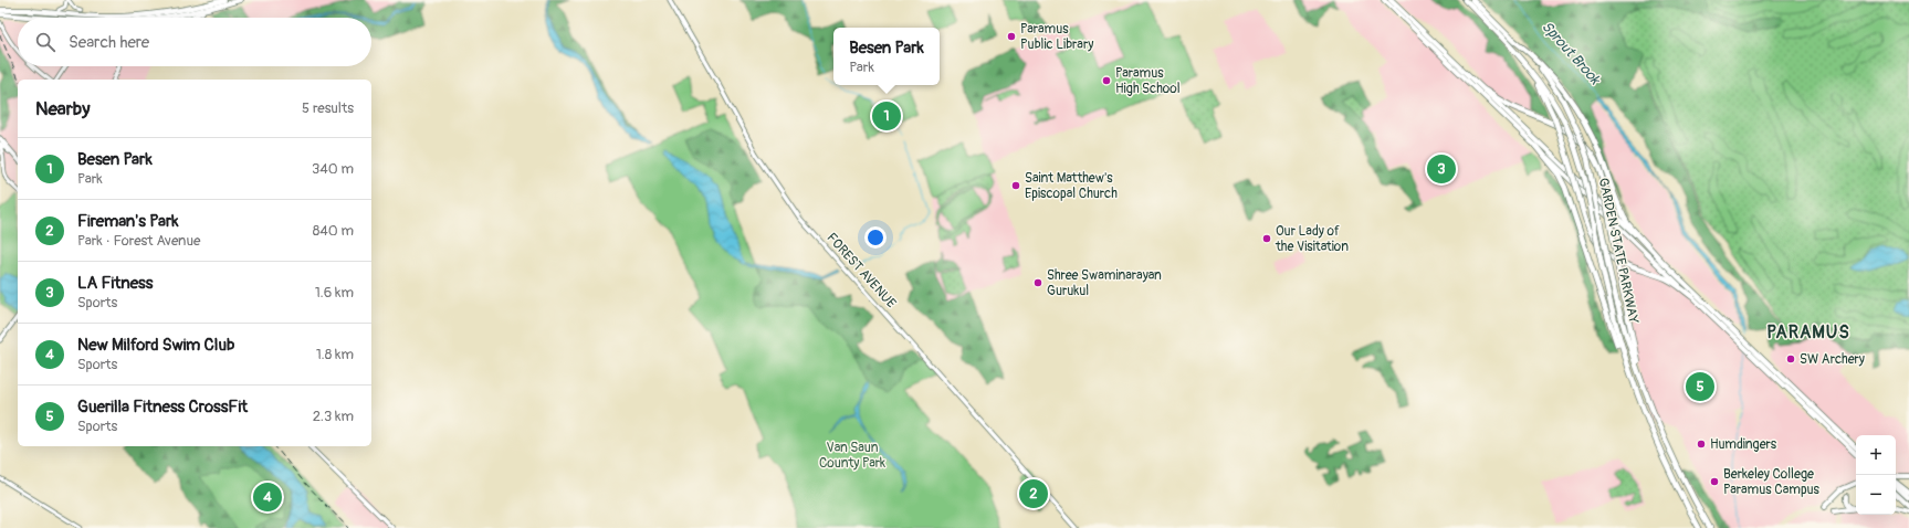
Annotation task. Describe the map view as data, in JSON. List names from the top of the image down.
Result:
{
  "streets": {
    "highway": ["GARDEN STATE PARKWAY"],
    "main road": ["FOREST AVENUE"]
  },
  "districts": ["PARAMUS"],
  "water": ["Sprout Brook"],
  "parks": ["Van Saun County Park"],
  "places": [
    "Paramus Public Library",
    "Paramus High School",
    "Saint Matthew's Episcopal Church",
    "Our Lady of the Visitation",
    "Shree Swaminarayan Gurukul",
    "SW Archery",
    "Humdingers",
    "Berkeley College Paramus Campus"
  ],
  "page": {
    "search": "Search here",
    "popup": ["Besen Park", "Park"],
    "heading": ["Nearby", "5 results"],
    "pins": [
      "1",
      "3",
      "5",
      "2",
      "4"
    ],
    "list": [
      {
        "mark": "1",
        "name": "Besen Park",
        "note": "Park",
        "value": "340 m"
      },
      {
        "mark": "2",
        "name": "Fireman's Park",
        "note": "Park · Forest Avenue",
        "value": "840 m"
      },
      {
        "mark": "3",
        "name": "LA Fitness",
        "note": "Sports",
        "value": "1.6 km"
      },
      {
        "mark": "4",
        "name": "New Milford Swim Club",
        "note": "Sports",
        "value": "1.8 km"
      },
      {
        "mark": "5",
        "name": "Guerilla Fitness CrossFit",
        "note": "Sports",
        "value": "2.3 km"
      }
    ],
    "map_buttons": ["+", "−"]
  }
}
